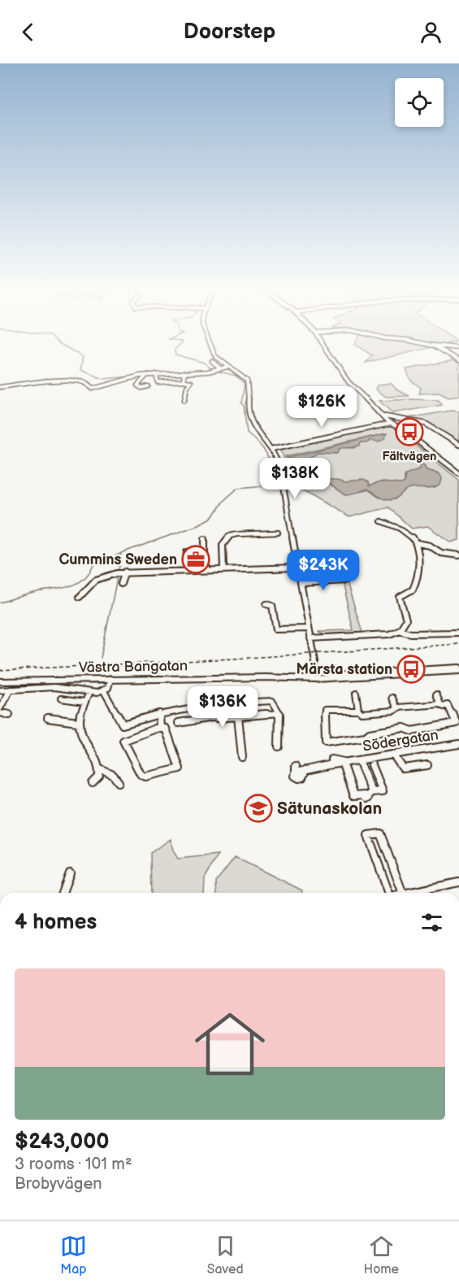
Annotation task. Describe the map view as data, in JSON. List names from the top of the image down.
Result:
{
  "streets": {
    "street": ["Västra Bangatan", "Södergatan"]
  },
  "places": {
    "bus stop": ["Fältvägen", "Märsta station"],
    "office": ["Cummins Sweden"],
    "school or university": ["Sätunaskolan"]
  },
  "page": {
    "header": "Doorstep",
    "price": [
      "$126K",
      "$138K",
      "$243K",
      "$136K"
    ],
    "heading": "4 homes",
    "list": [
      {
        "name": "$243,000",
        "note": "3 rooms · 101 m² · Brobyvägen"
      }
    ],
    "tabs": ["Map", "Saved", "Home"]
  }
}
